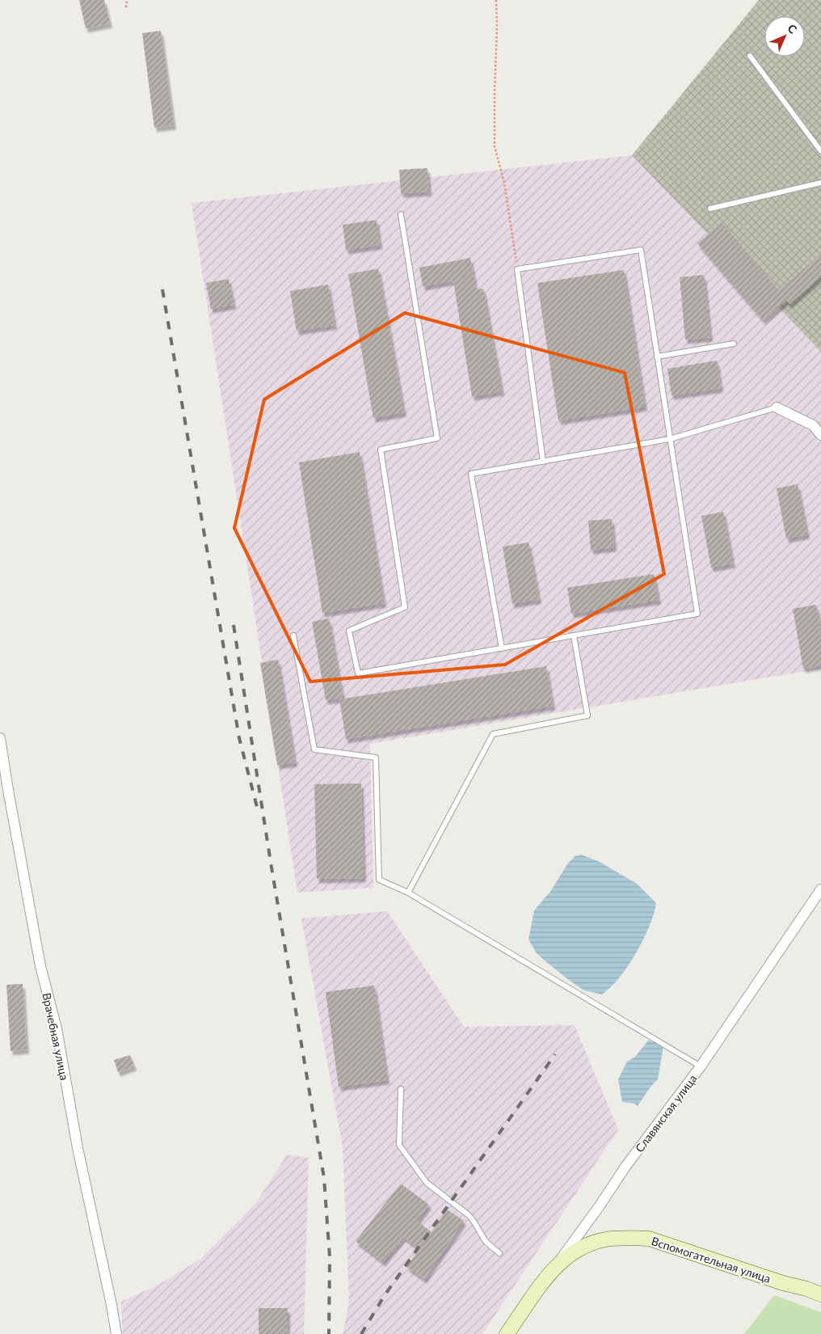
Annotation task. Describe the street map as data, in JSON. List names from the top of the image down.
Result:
{
  "streets": {
    "main road": ["Славянская улица", "Вспомогательная улица"],
    "street": ["Врачебная улица"]
  },
  "crossings": [
    ["Славянская улица", "Вспомогательная улица"]
  ],
  "north": "top right"
}
